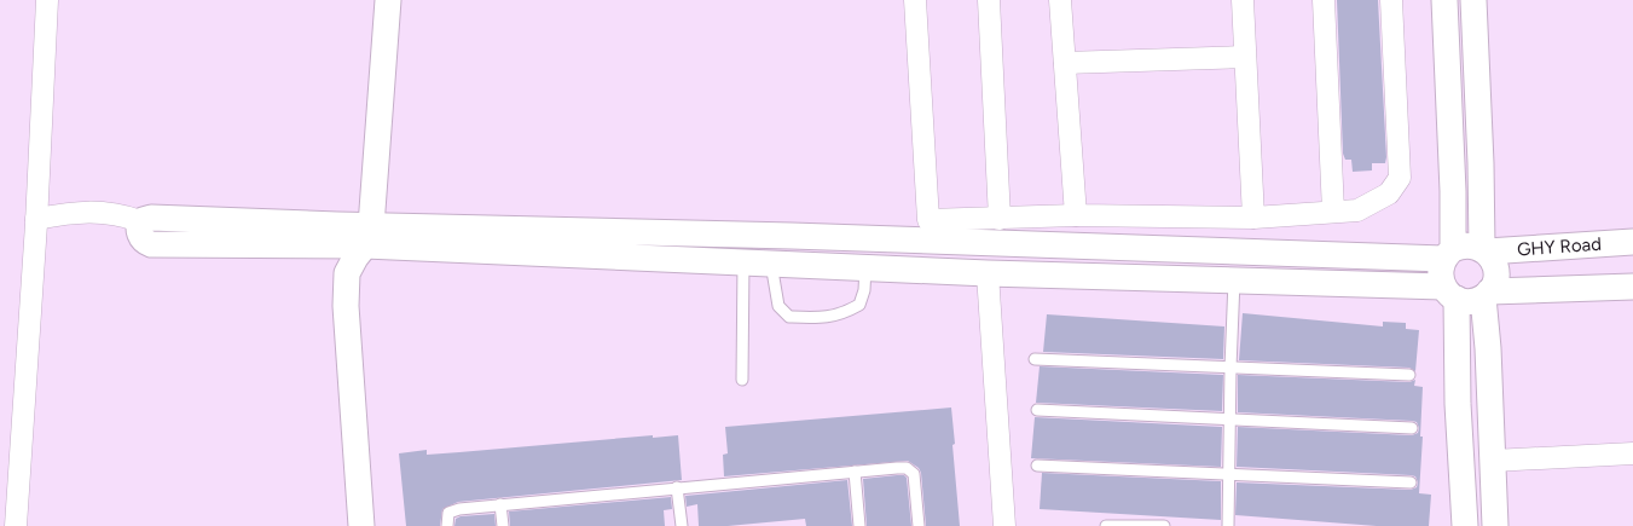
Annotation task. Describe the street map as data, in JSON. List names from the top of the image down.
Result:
{
  "streets": {
    "street": ["GHY Road"]
  }
}
